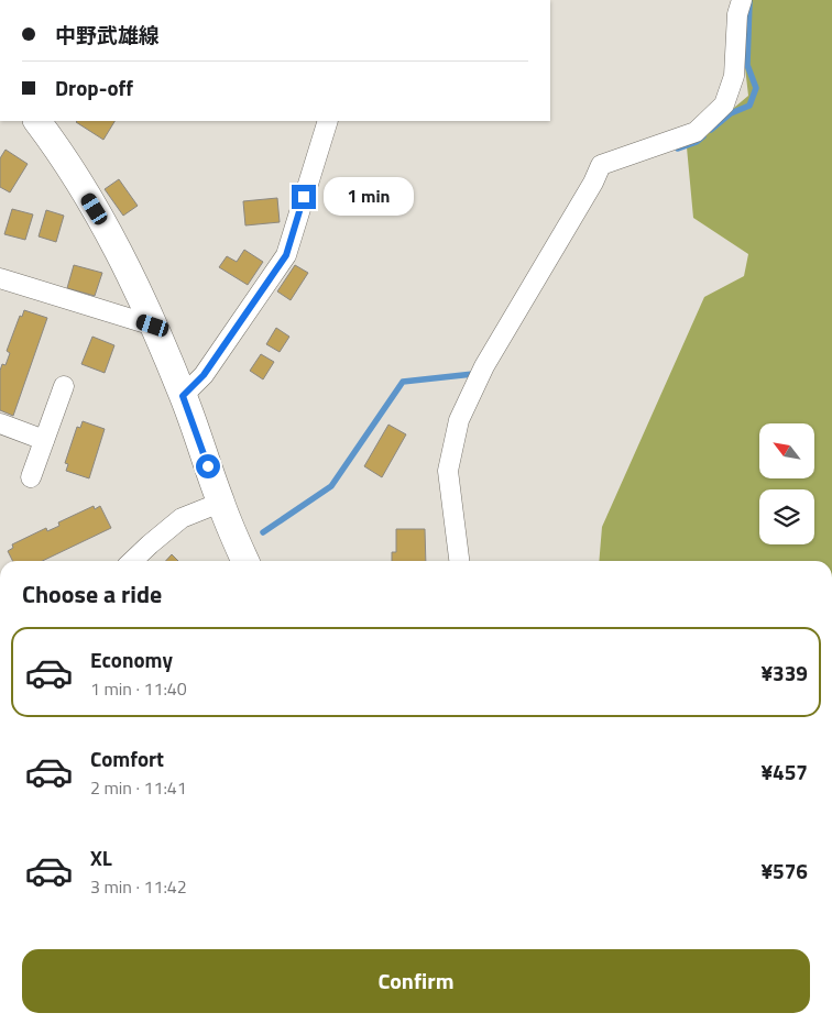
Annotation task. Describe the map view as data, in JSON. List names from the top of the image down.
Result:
{
  "north": "top left",
  "page": {
    "banner": ["中野武雄線", "Drop-off"],
    "bubble": "1 min",
    "heading": "Choose a ride",
    "list": [
      {
        "name": "Economy",
        "note": "1 min · 11:40",
        "value": "¥339"
      },
      {
        "name": "Comfort",
        "note": "2 min · 11:41",
        "value": "¥457"
      },
      {
        "name": "XL",
        "note": "3 min · 11:42",
        "value": "¥576"
      }
    ],
    "buttons": "Confirm"
  }
}
